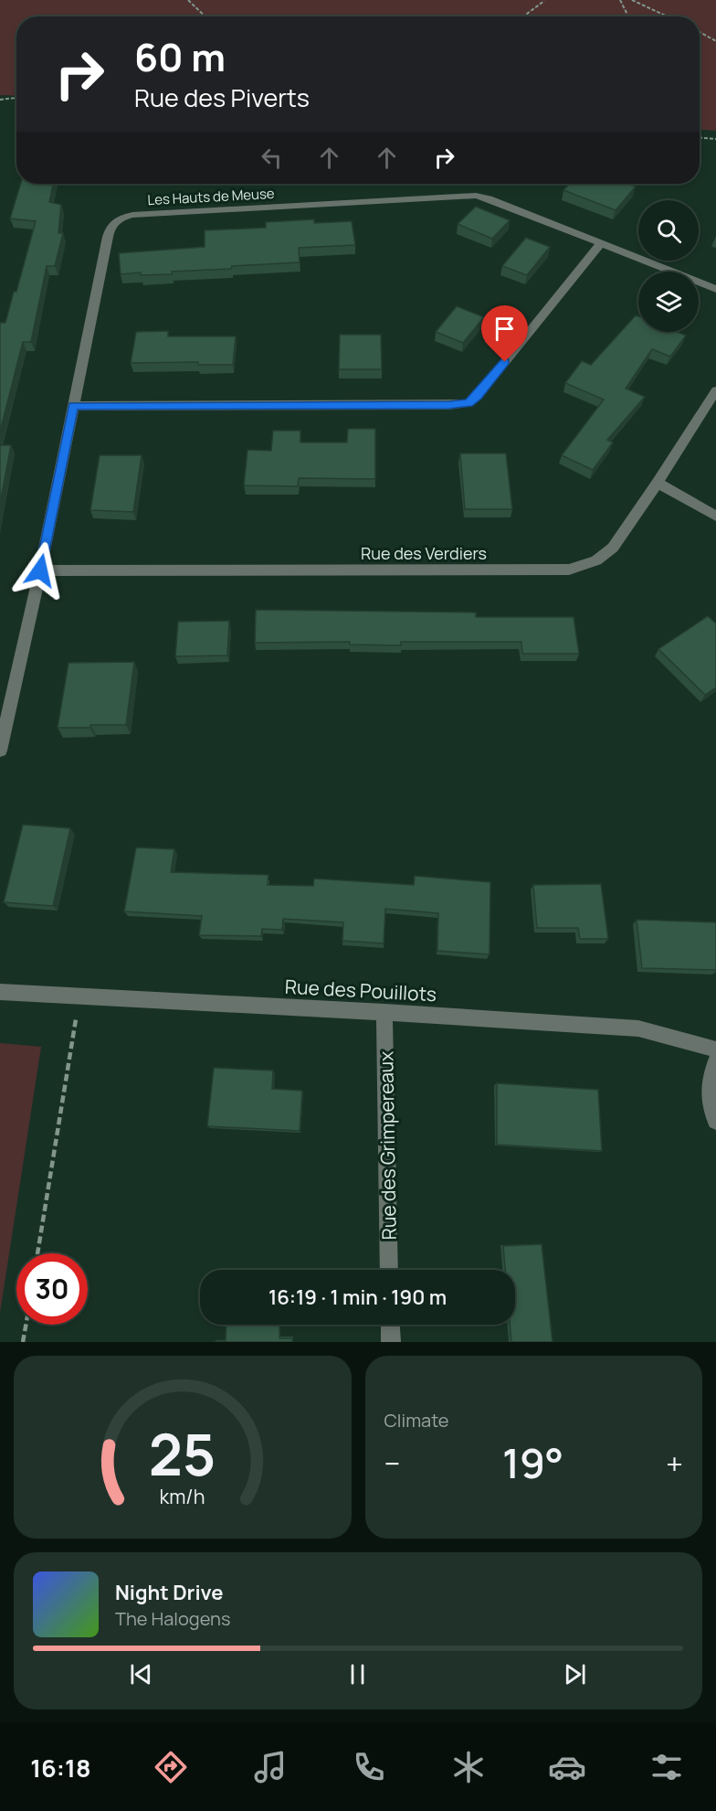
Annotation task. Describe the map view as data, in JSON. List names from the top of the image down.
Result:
{
  "streets": {
    "street": [
      "Les Hauts de Meuse",
      "Rue des Verdiers",
      "Rue des Pouillots",
      "Rue des Grimpereaux"
    ]
  },
  "crossings": [
    ["Les Hauts de Meuse", "Rue des Verdiers"],
    ["Rue des Pouillots", "Rue des Grimpereaux"]
  ],
  "page": {
    "turn": ["60 m", "Rue des Piverts"],
    "limit": "30",
    "trip": "16:19 · 1 min · 190 m",
    "tile": "Climate",
    "heat": ["−", "19°", "+"],
    "song": ["Night Drive", "The Halogens"],
    "tabs": "16:18",
    "gauge": ["25", "km/h"]
  }
}
